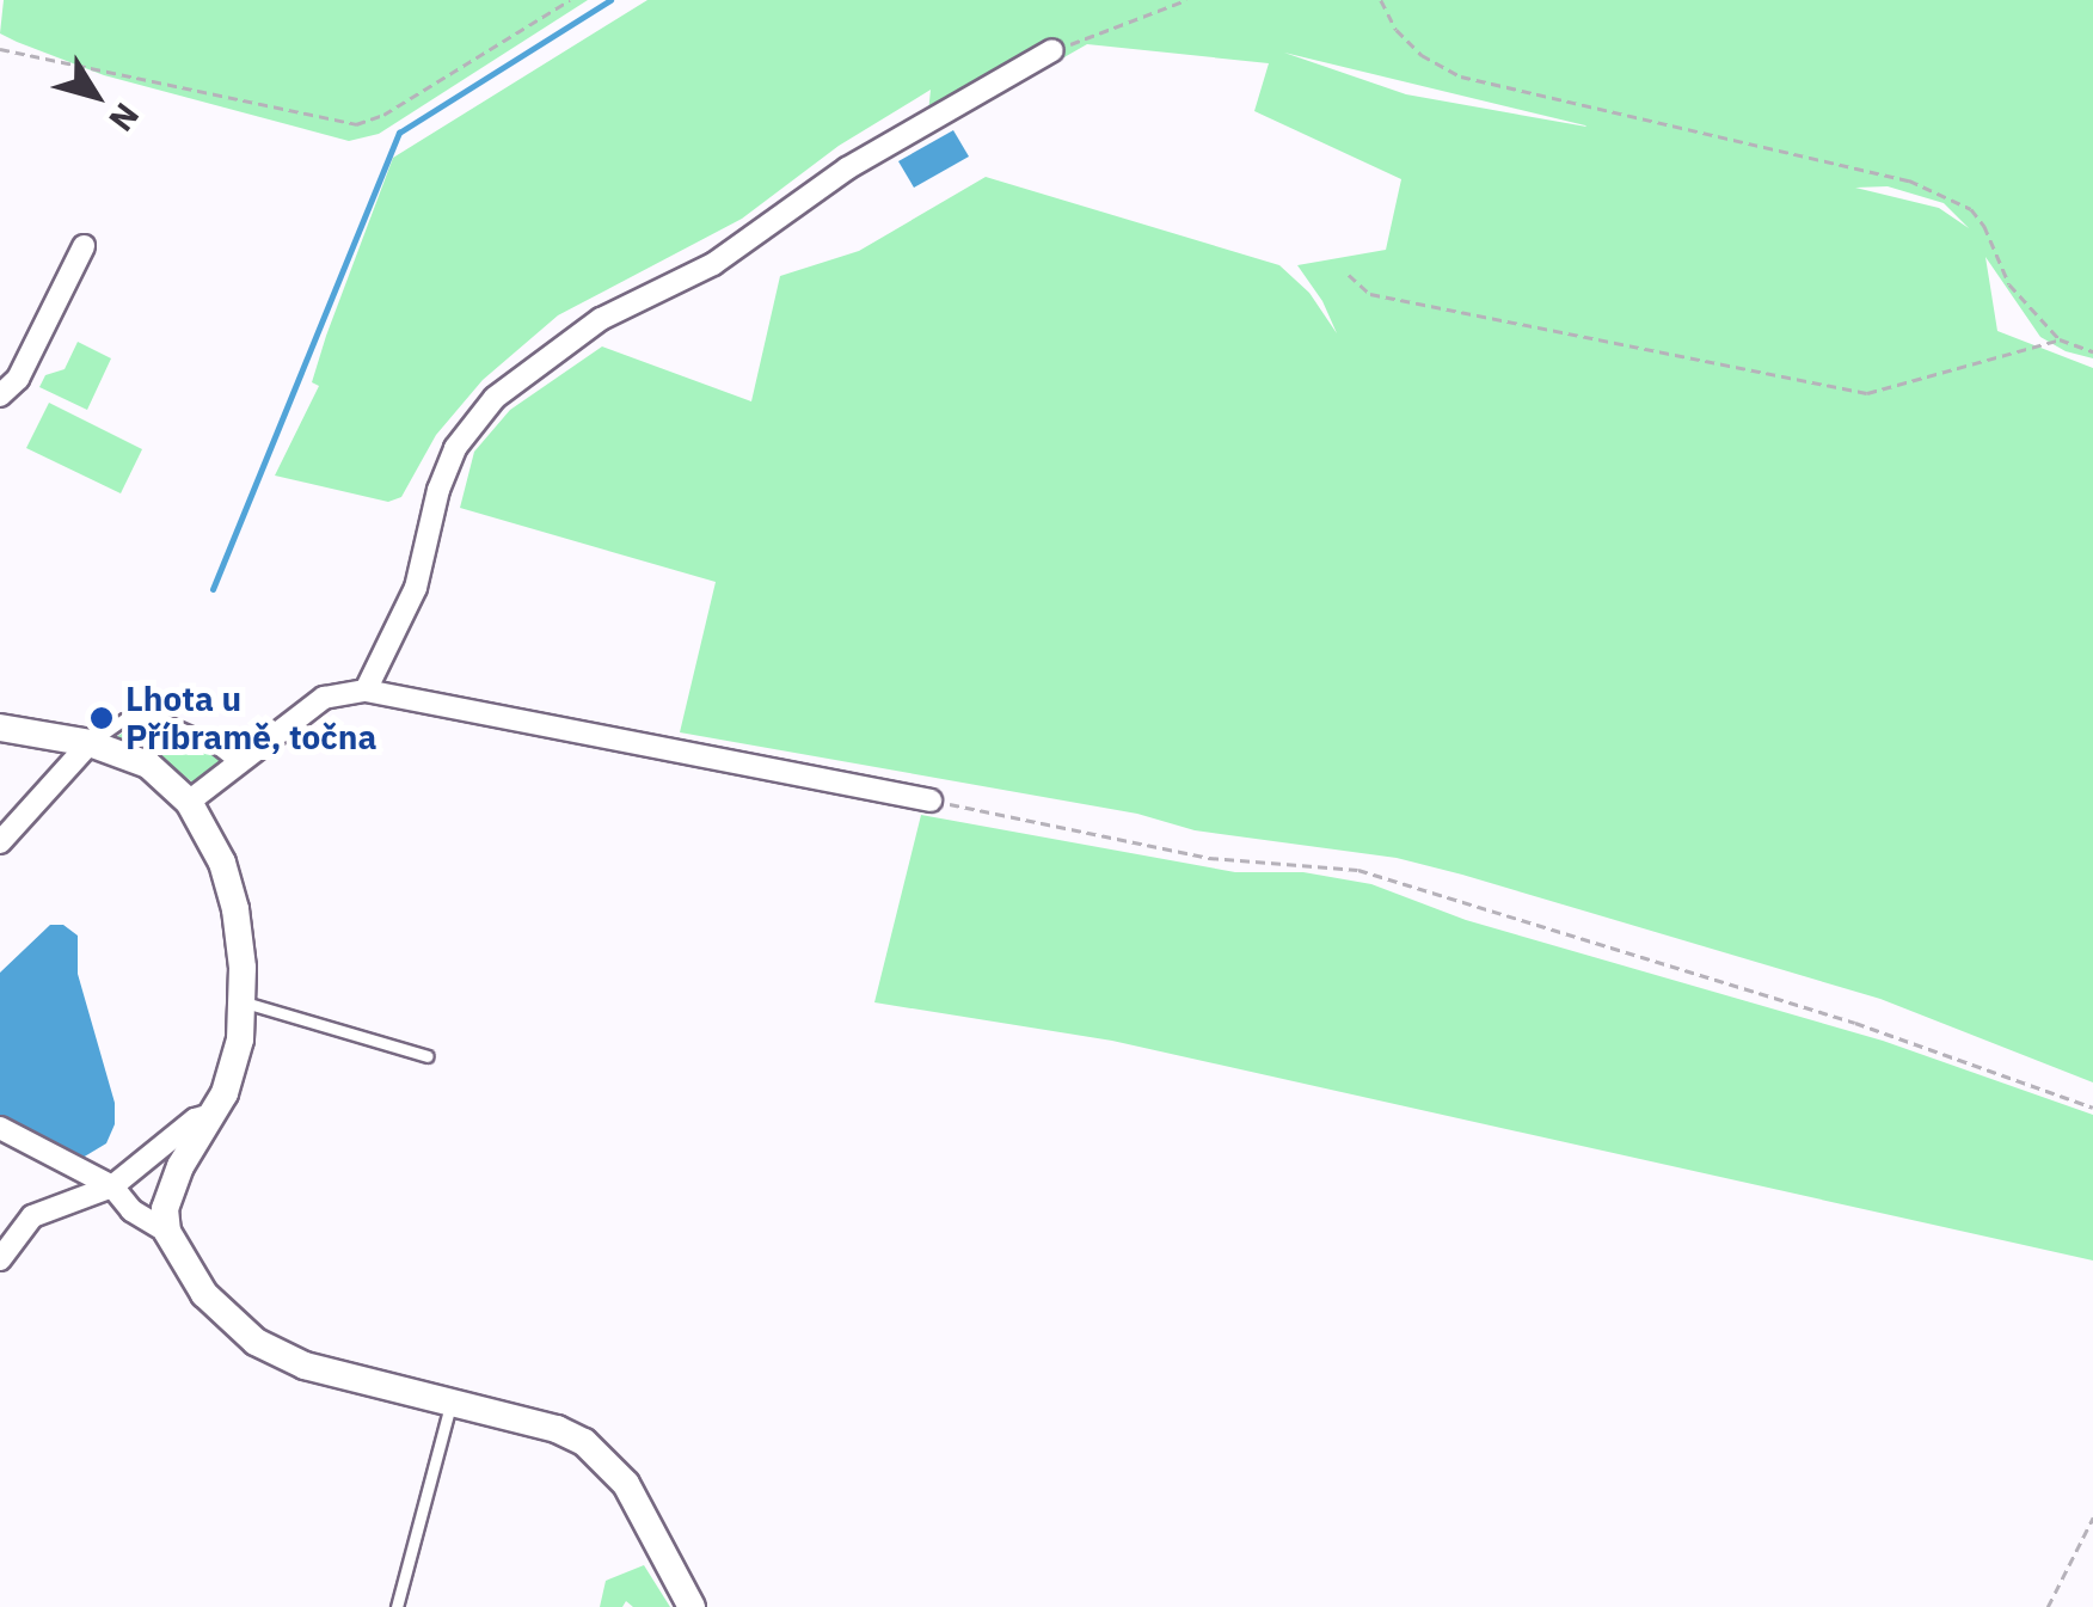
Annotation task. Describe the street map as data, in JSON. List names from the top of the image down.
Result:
{
  "places": ["Lhota u Příbramě, točna"],
  "north": "bottom right"
}
